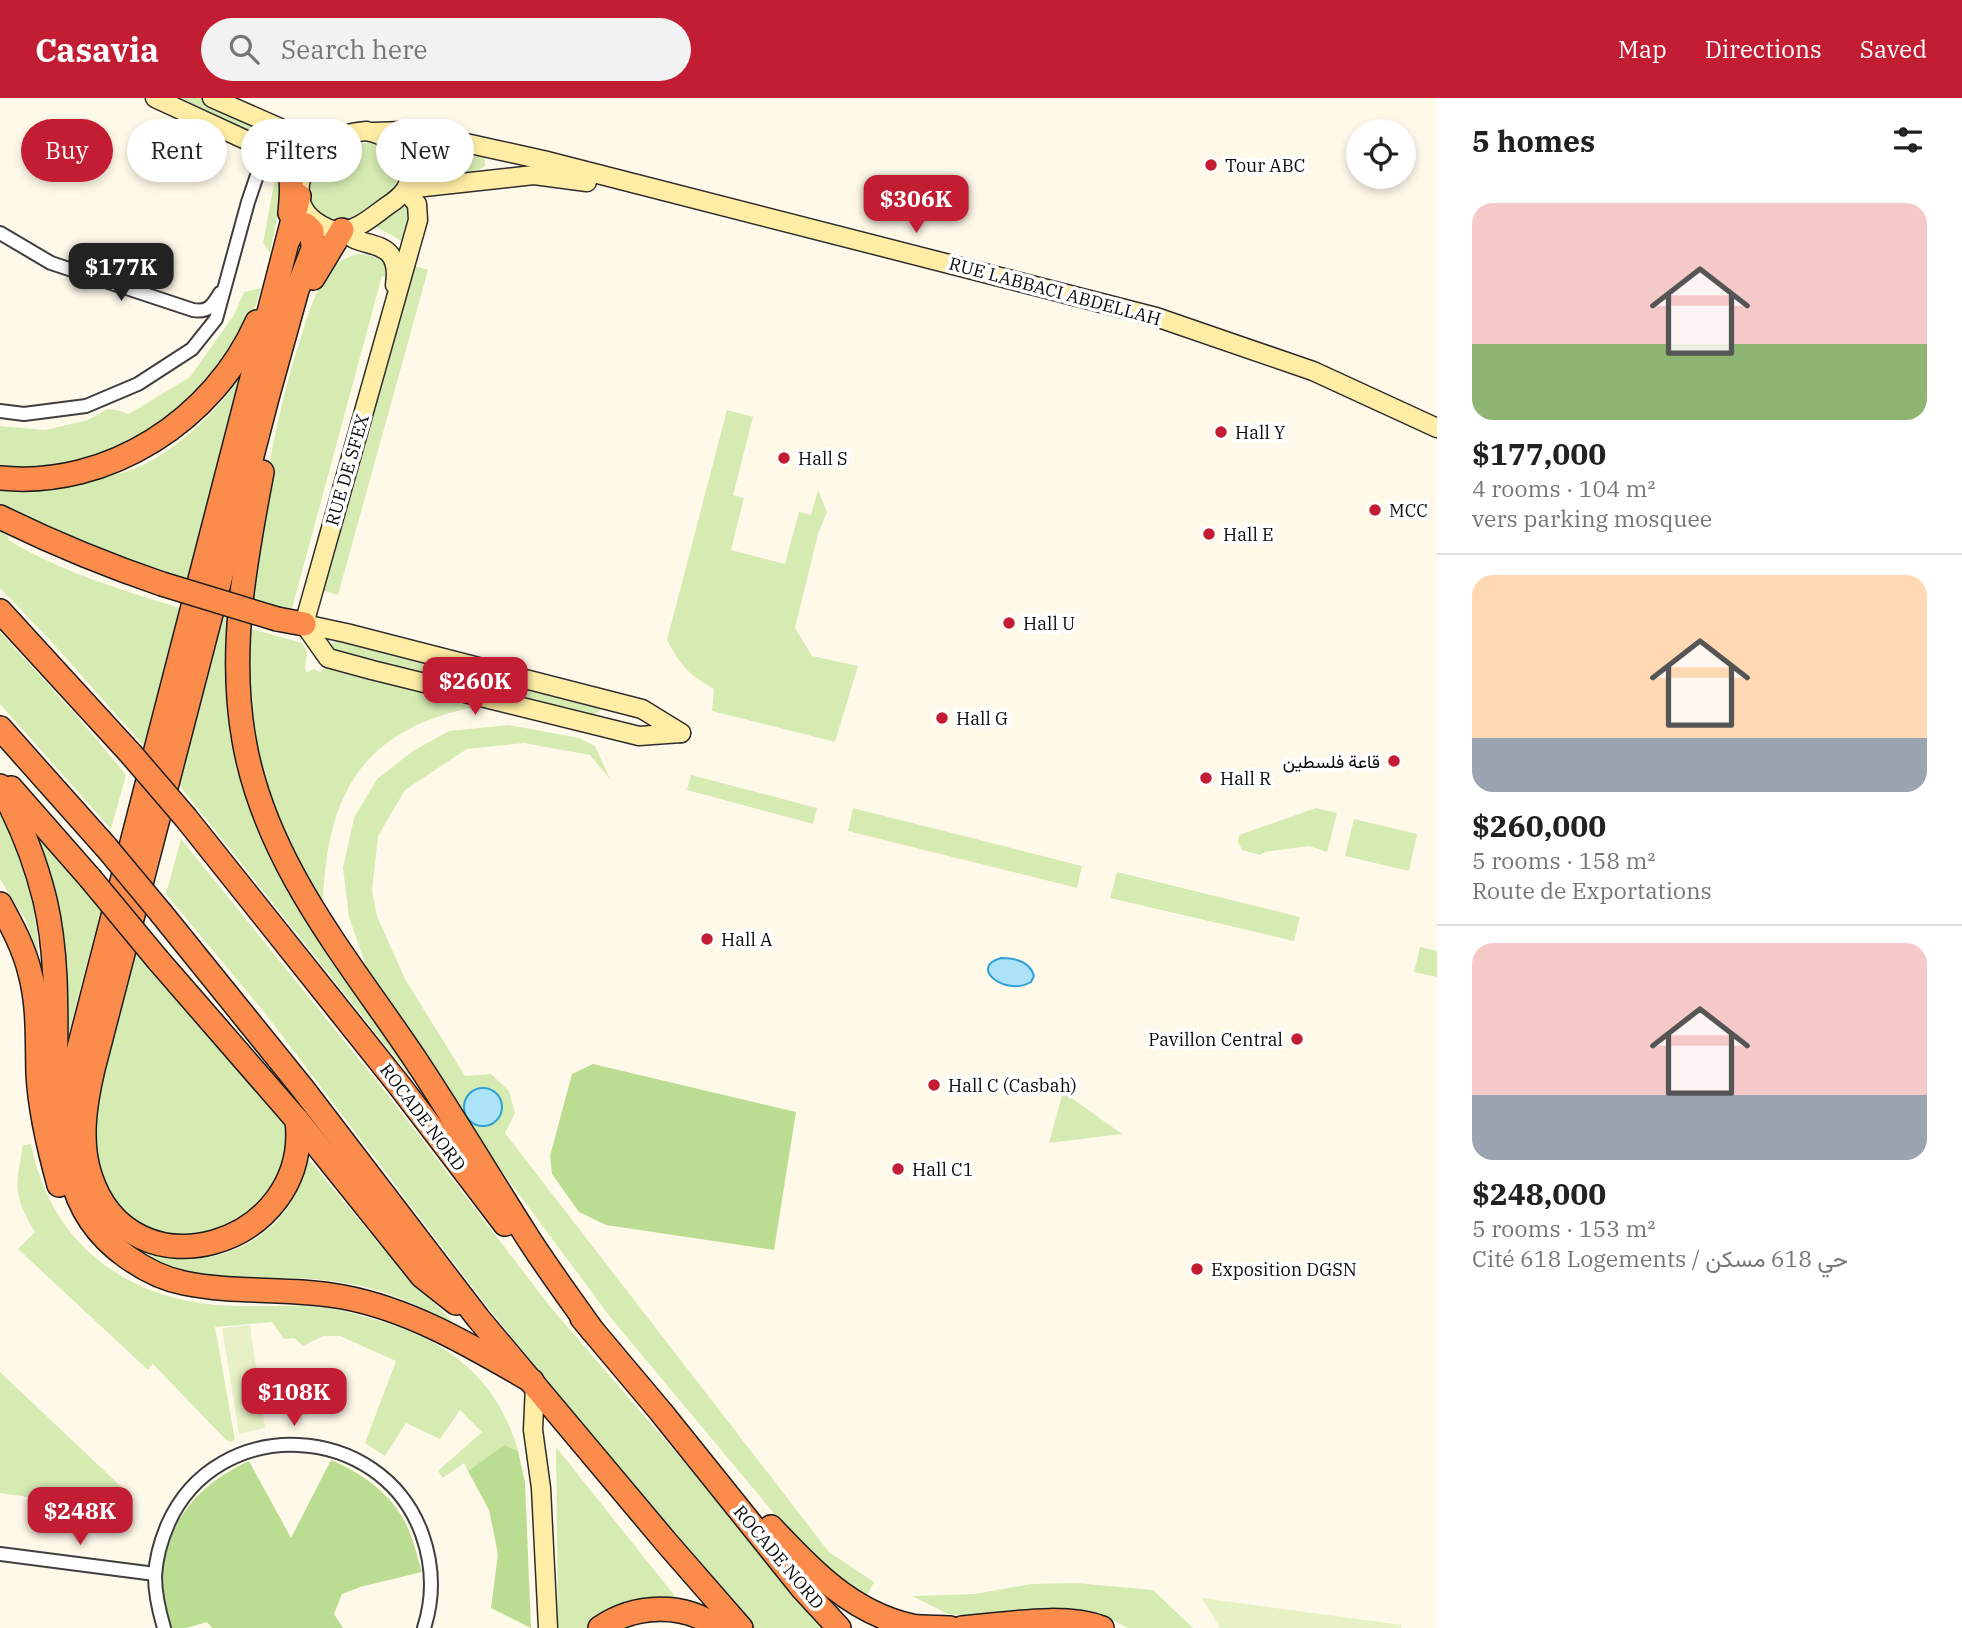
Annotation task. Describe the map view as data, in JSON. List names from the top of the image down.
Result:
{
  "streets": {
    "highway": ["ROCADE NORD"],
    "street": ["RUE LABBACI ABDELLAH", "RUE DE SFEX"]
  },
  "places": [
    "Tour ABC",
    "Hall Y",
    "Hall S",
    "MCC",
    "Hall E",
    "Hall U",
    "Hall G",
    "قاعة فلسطين",
    "Hall R",
    "Hall A",
    "Pavillon Central",
    "Hall C (Casbah)",
    "Hall C1",
    "Exposition DGSN"
  ],
  "page": {
    "header": "Casavia",
    "search": "Search here",
    "nav": ["Map", "Directions", "Saved"],
    "heading": "5 homes",
    "chip": [
      "Buy",
      "Rent",
      "Filters",
      "New"
    ],
    "price": [
      "$306K",
      "$177K",
      "$260K",
      "$108K",
      "$248K"
    ],
    "list": [
      {
        "name": "$177,000",
        "note": "4 rooms · 104 m² · vers parking mosquee"
      },
      {
        "name": "$260,000",
        "note": "5 rooms · 158 m² · Route de Exportations"
      },
      {
        "name": "$248,000",
        "note": "5 rooms · 153 m² · Cité 618 Logements / حي 618 مسكن"
      }
    ]
  }
}
